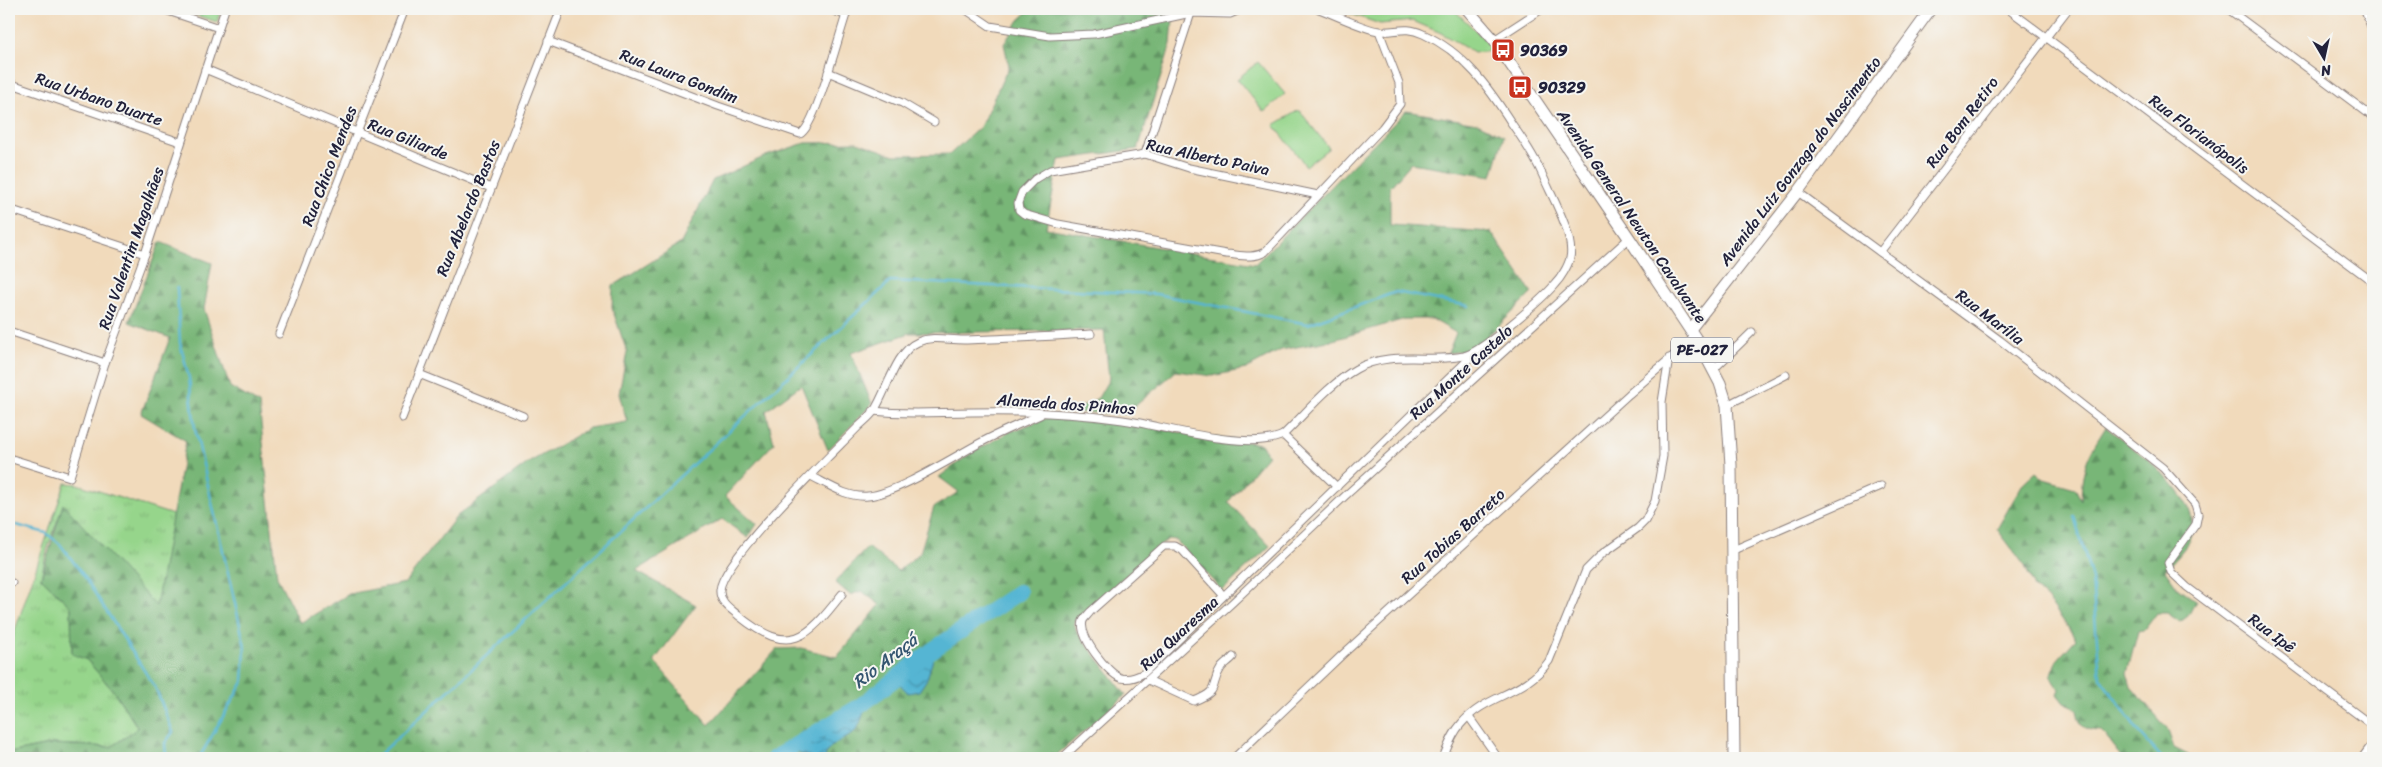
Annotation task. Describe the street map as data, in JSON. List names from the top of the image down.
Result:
{
  "streets": {
    "main road": ["Avenida Luiz Gonzaga do Nascimento", "Avenida General Newton Cavalvante", "PE-027"],
    "street": [
      "Rua Laura Gondim",
      "Rua Urbano Duarte",
      "Rua Bom Retiro",
      "Rua Florianópolis",
      "Rua Giliarde",
      "Rua Alberto Paiva",
      "Rua Chico Mendes",
      "Rua Abelardo Bastos",
      "Rua Valentim Magalhães",
      "Rua Marília",
      "Rua Monte Castelo",
      "Alameda dos Pinhos",
      "Rua Tobias Barreto",
      "Rua Quaresma",
      "Rua Ipê"
    ]
  },
  "crossings": [
    ["Rua Laura Gondim", "Rua Abelardo Bastos"],
    ["Rua Urbano Duarte", "Rua Valentim Magalhães"],
    ["Rua Bom Retiro", "Rua Florianópolis"],
    ["Rua Bom Retiro", "Rua Marília"],
    ["Rua Giliarde", "Rua Chico Mendes"],
    ["Rua Giliarde", "Rua Abelardo Bastos"],
    ["Rua Giliarde", "Rua Valentim Magalhães"],
    ["Avenida Luiz Gonzaga do Nascimento", "Avenida General Newton Cavalvante"],
    ["Avenida Luiz Gonzaga do Nascimento", "Rua Marília"],
    ["Avenida Luiz Gonzaga do Nascimento", "Rua Tobias Barreto"],
    ["Avenida General Newton Cavalvante", "Rua Monte Castelo"],
    ["Avenida General Newton Cavalvante", "Rua Tobias Barreto"],
    ["Rua Marília", "Rua Ipê"],
    ["Rua Monte Castelo", "Rua Quaresma"]
  ],
  "water": ["Rio Araçá"],
  "places": {
    "bus stop": ["90369", "90329"]
  },
  "north": "bottom"
}
